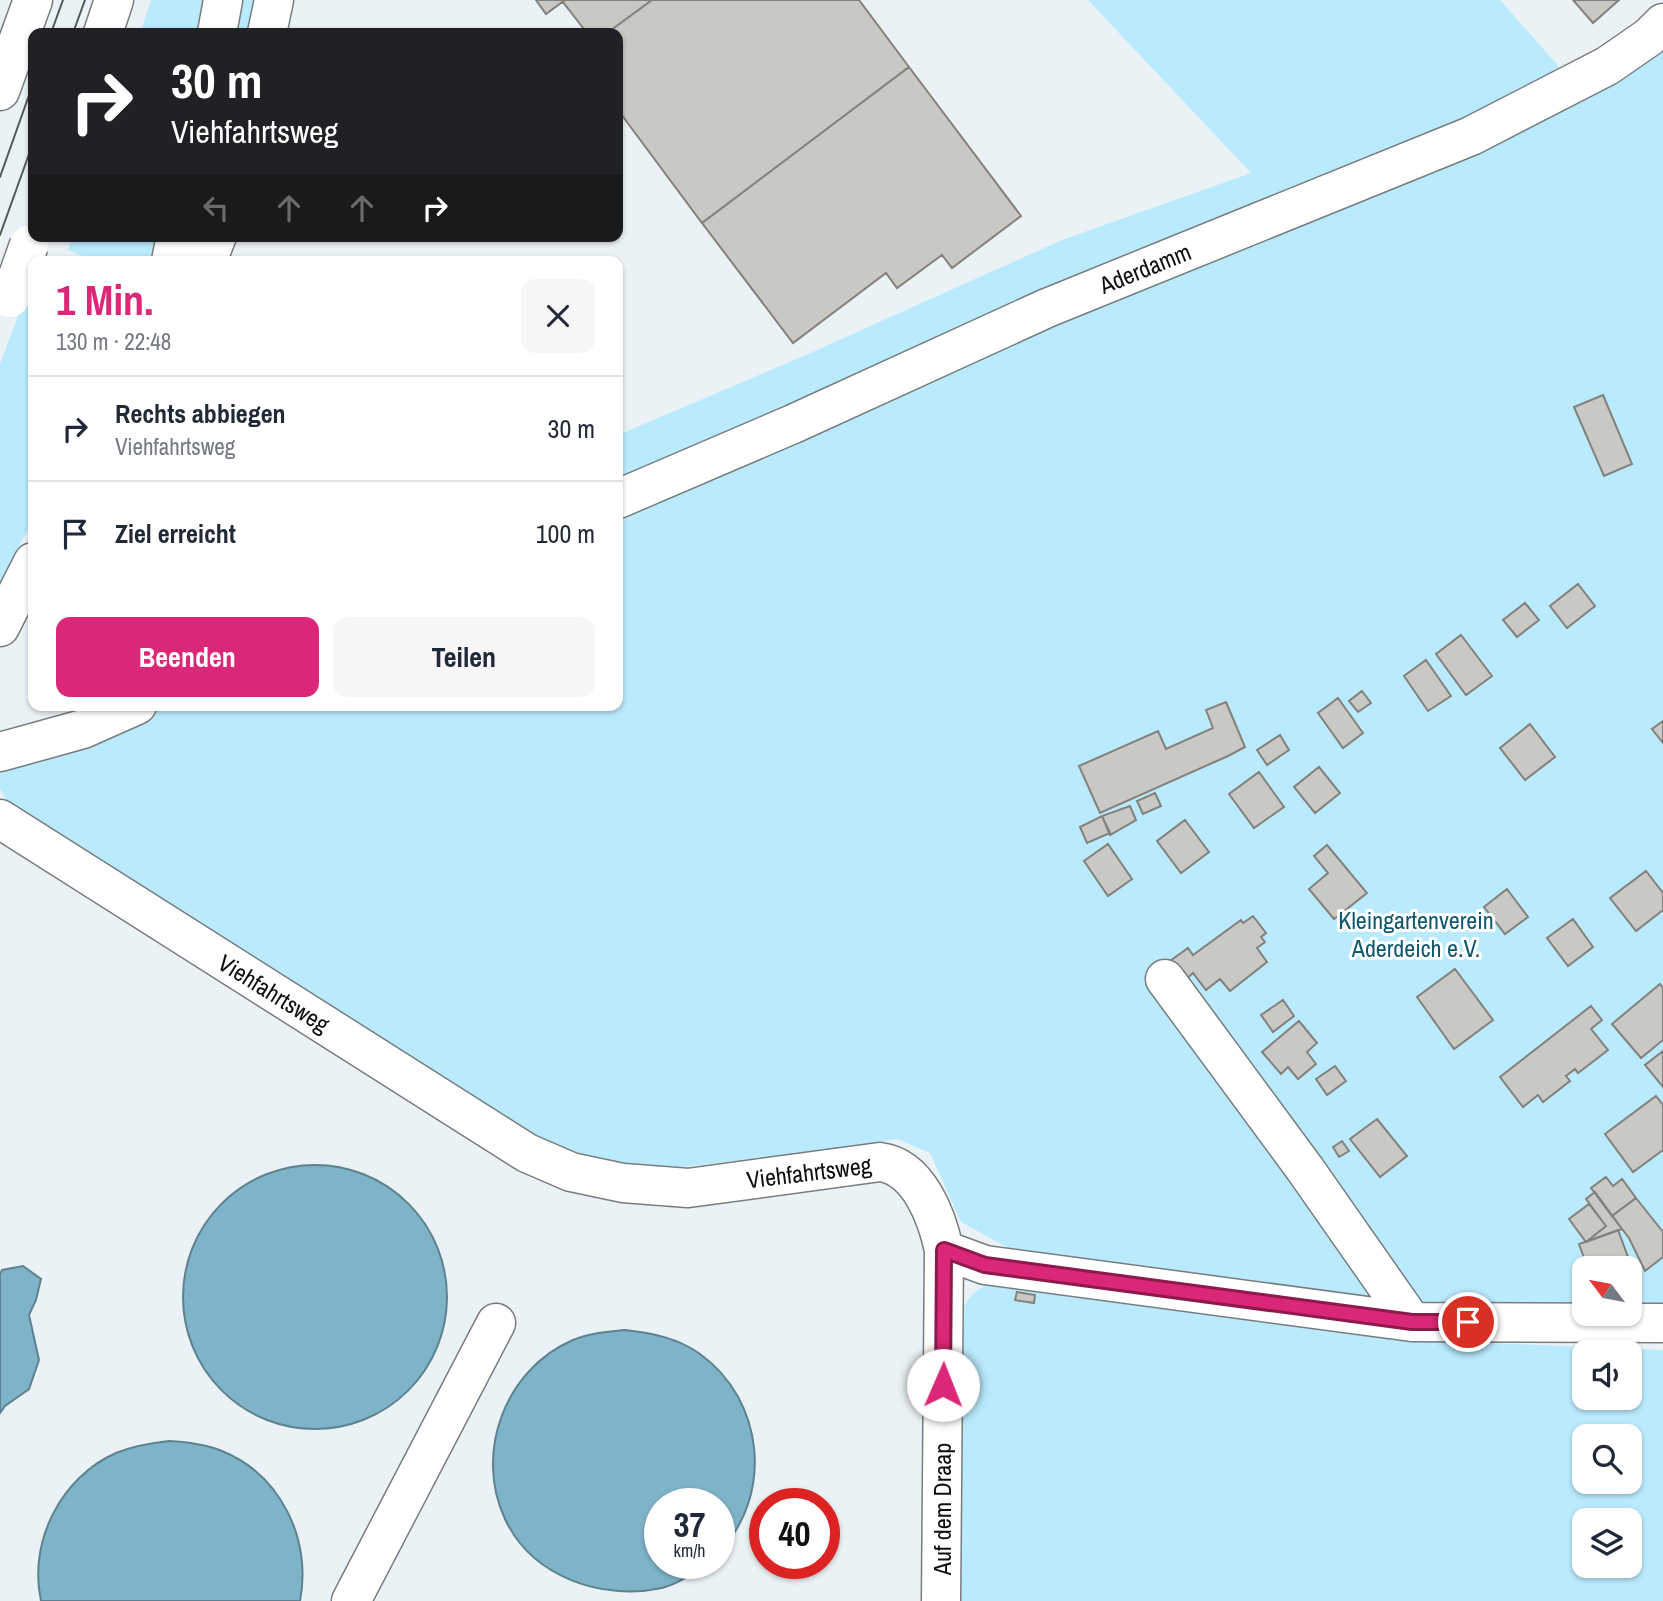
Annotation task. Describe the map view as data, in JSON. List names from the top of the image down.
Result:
{
  "streets": {
    "street": ["Aderdamm", "Viehfahrtsweg", "Auf dem Draap"]
  },
  "crossings": [
    ["Viehfahrtsweg", "Auf dem Draap"]
  ],
  "parks": ["Kleingartenverein Aderdeich e.V."],
  "north": "top left",
  "page": {
    "turn": ["30 m", "Viehfahrtsweg"],
    "heading": ["1 Min.", "130 m · 22:48"],
    "list": [
      {
        "name": "Rechts abbiegen",
        "note": "Viehfahrtsweg",
        "value": "30 m"
      },
      {
        "name": "Ziel erreicht",
        "value": "100 m"
      }
    ],
    "buttons": ["Beenden", "Teilen"],
    "speed": "37 km/h",
    "limit": "40"
  }
}
